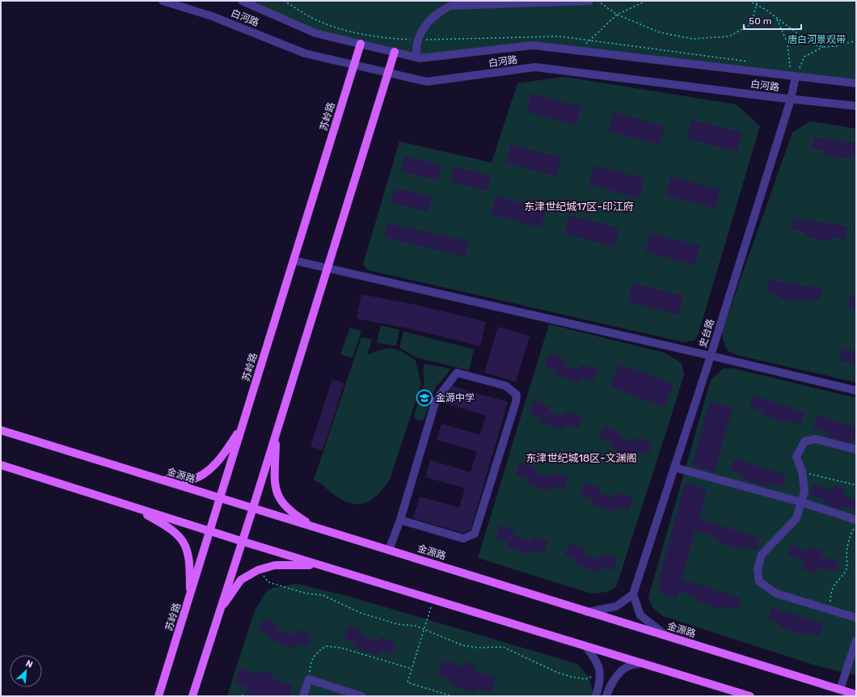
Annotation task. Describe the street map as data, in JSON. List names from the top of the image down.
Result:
{
  "streets": {
    "main road": ["苏岭路", "金源路"],
    "street": ["白河路", "史台路"]
  },
  "crossings": [
    ["白河路", "苏岭路"],
    ["白河路", "史台路"],
    ["苏岭路", "金源路"]
  ],
  "districts": ["东津世纪城17区-印江府", "东津世纪城18区-文渊阁"],
  "parks": ["唐白河景观带"],
  "places": {
    "school or university": ["金源中学"]
  },
  "scale_bar": "50 m",
  "north": "top right"
}
